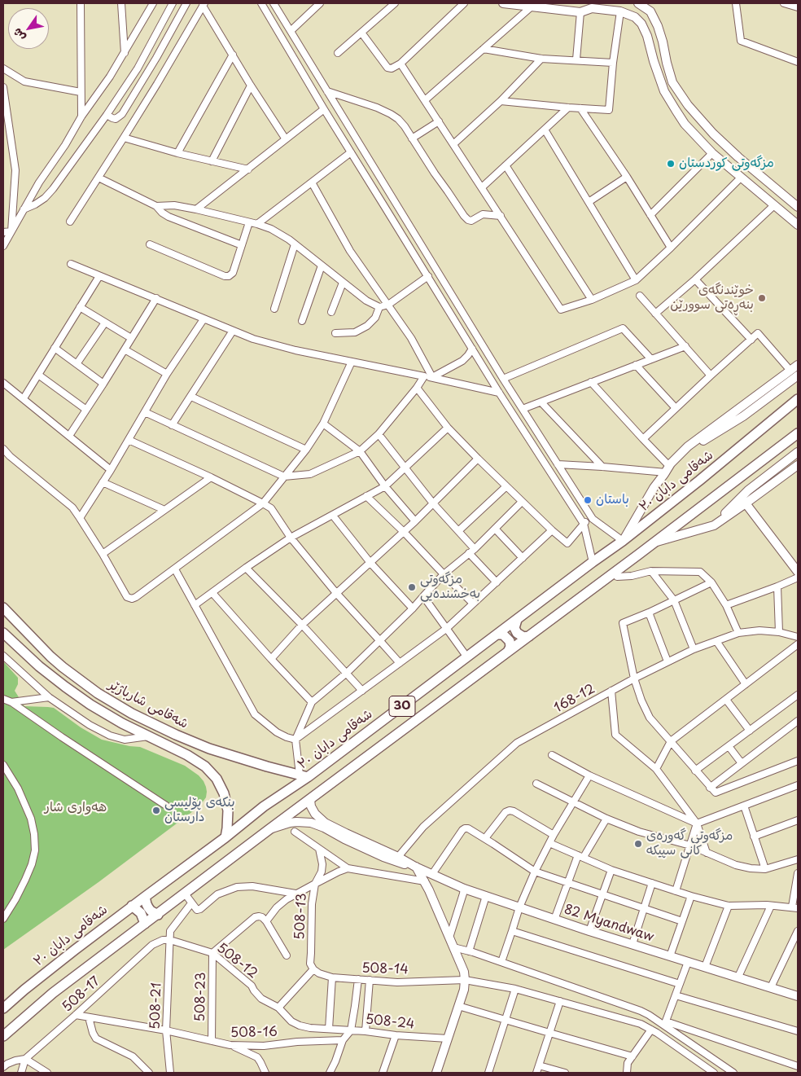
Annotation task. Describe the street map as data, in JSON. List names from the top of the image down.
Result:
{
  "streets": {
    "main road": ["شەقامی دابان ٣٠", "شەقامی شارباژێر", "30"],
    "street": [
      "168-12",
      "508-13",
      "82 Myandwaw",
      "508-12",
      "508-14",
      "508-17",
      "508-23",
      "508-21",
      "508-24",
      "508-16"
    ]
  },
  "crossings": [
    ["شەقامی دابان ٣٠", "شەقامی شارباژێر"],
    ["508-13", "508-14"],
    ["508-12", "508-17"],
    ["508-12", "508-23"],
    ["508-12", "508-21"],
    ["508-12", "508-24"],
    ["508-17", "508-21"],
    ["508-17", "508-16"],
    ["508-23", "508-16"],
    ["508-21", "508-16"]
  ],
  "parks": ["هەواری شار"],
  "places": [
    "مزگەوتی کوردستان",
    "خوێندنگەی بنەڕەتی سوورێن",
    "باستان",
    "مزگەوتی بەخشندەیی",
    "بنکەی پۆلیسی دارستان",
    "مزگەوتی گەورەی کانی سپیکە"
  ],
  "north": "bottom left"
}
